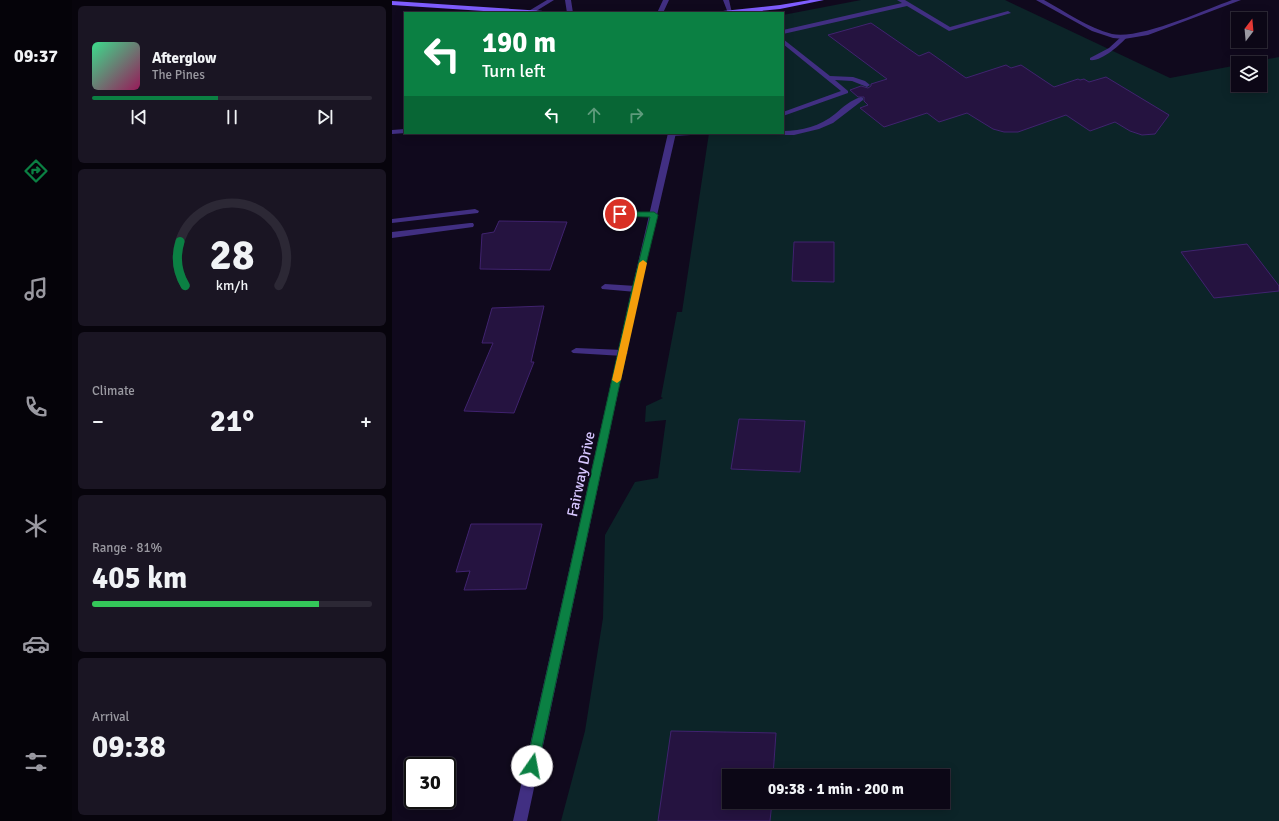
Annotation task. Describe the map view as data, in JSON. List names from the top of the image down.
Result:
{
  "streets": {
    "street": ["Fairway Drive"]
  },
  "north": "top",
  "page": {
    "tabs": "09:37",
    "turn": ["190 m", "Turn left"],
    "song": ["Afterglow", "The Pines"],
    "tile": [
      "Climate",
      ["Range · 81%", "405 km"],
      ["Arrival", "09:38"]
    ],
    "heat": ["−", "21°", "+"],
    "limit": "30",
    "trip": "09:38 · 1 min · 200 m",
    "gauge": ["28", "km/h"]
  }
}
